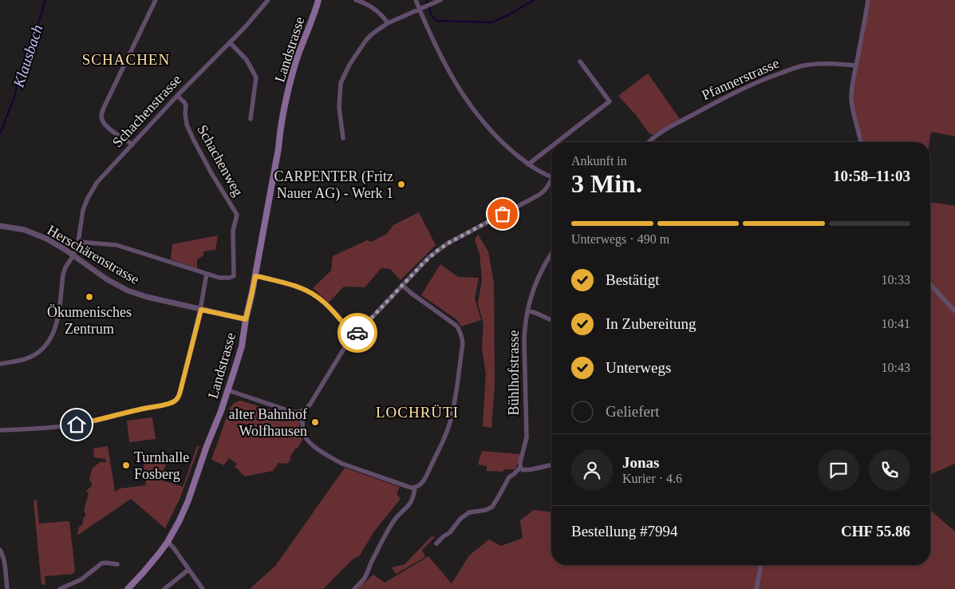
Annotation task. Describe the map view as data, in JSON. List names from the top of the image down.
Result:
{
  "streets": {
    "main road": ["Landstrasse"],
    "street": [
      "Pfannerstrasse",
      "Schachenstrasse",
      "Schachenweg",
      "Herschärenstrasse",
      "Bühlhofstrasse"
    ]
  },
  "crossings": [
    ["Landstrasse", "Herschärenstrasse"],
    ["Schachenstrasse", "Schachenweg"],
    ["Schachenstrasse", "Herschärenstrasse"]
  ],
  "districts": ["SCHACHEN", "LOCHRÜTI"],
  "water": ["Klausbach"],
  "places": [
    "CARPENTER (Fritz Nauer AG) - Werk 1",
    "Ökumenisches Zentrum",
    "alter Bahnhof Wolfhausen",
    "Turnhalle Fosberg"
  ],
  "page": {
    "heading": ["3 Min.", "Ankunft in", "10:58–11:03"],
    "panel": [
      "Jonas",
      "Kurier · 4.6",
      "Bestellung #7994",
      "CHF 55.86"
    ],
    "bar": "Unterwegs · 490 m",
    "list": [
      ["Bestätigt", "10:33"],
      ["In Zubereitung", "10:41"],
      ["Unterwegs", "10:43"],
      "Geliefert"
    ]
  }
}
